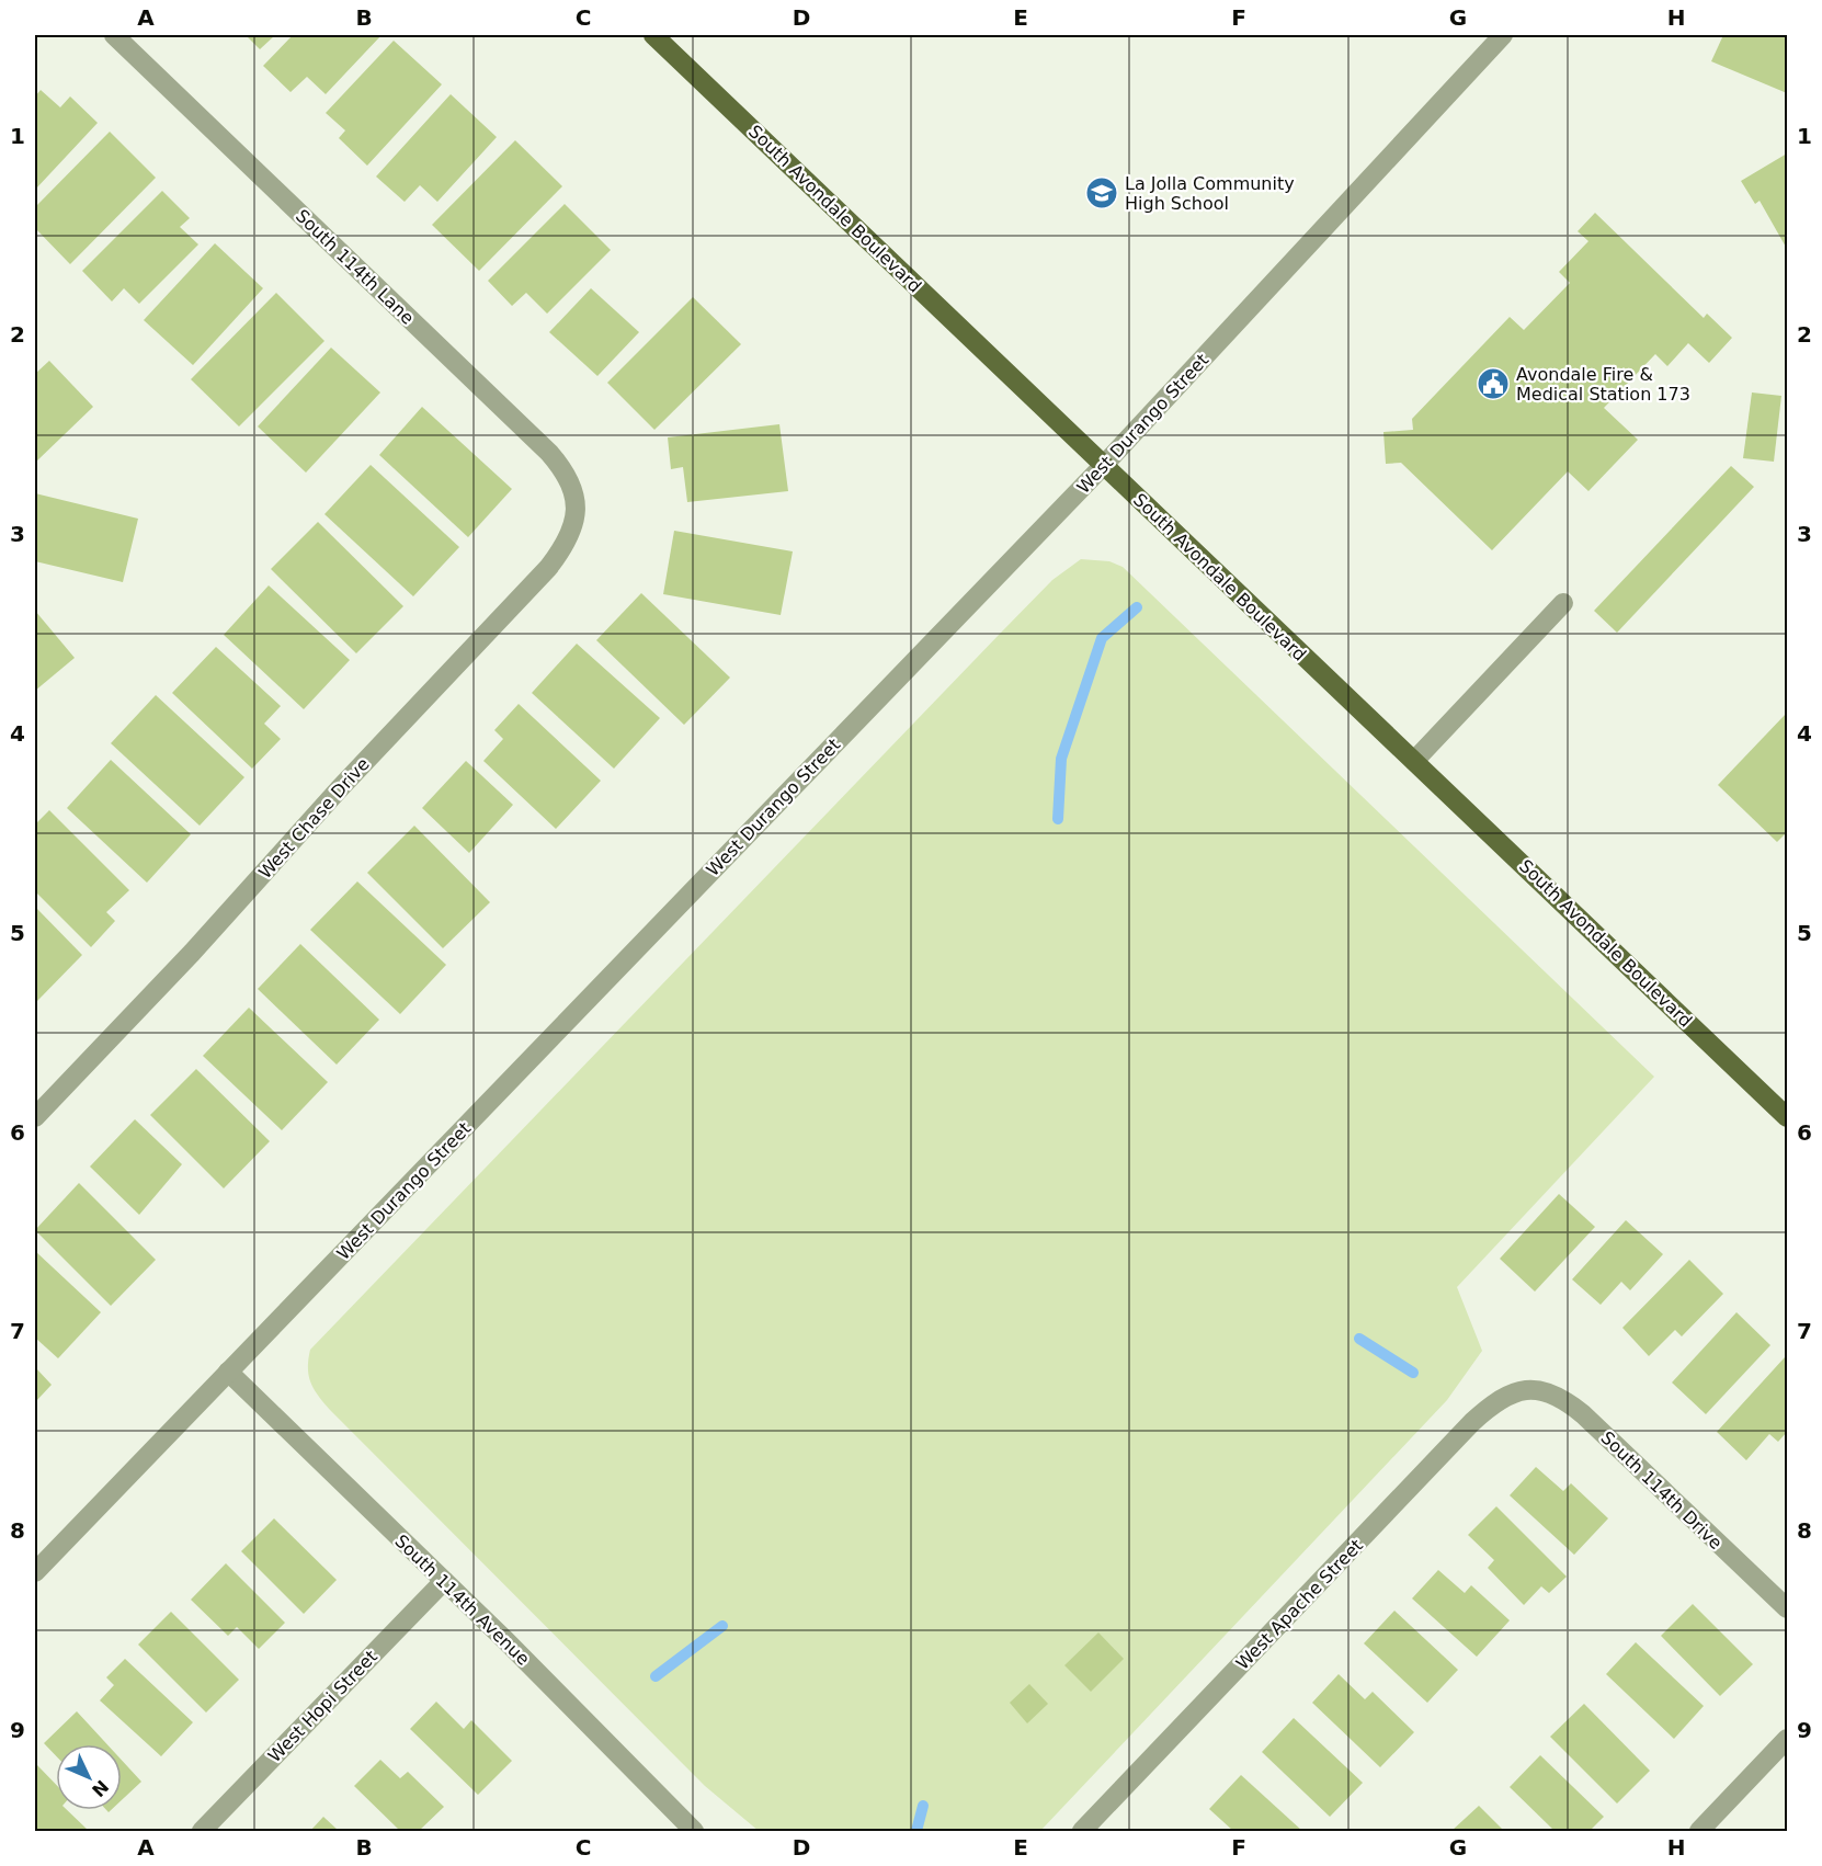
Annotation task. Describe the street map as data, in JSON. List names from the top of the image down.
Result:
{
  "streets": {
    "main road": ["South Avondale Boulevard"],
    "street": [
      "South 114th Lane",
      "West Durango Street",
      "West Chase Drive",
      "South 114th Drive",
      "South 114th Avenue",
      "West Apache Street",
      "West Hopi Street"
    ]
  },
  "crossings": [
    ["South Avondale Boulevard", "West Durango Street"],
    ["South 114th Lane", "West Chase Drive"],
    ["West Durango Street", "South 114th Avenue"],
    ["South 114th Drive", "West Apache Street"],
    ["South 114th Avenue", "West Hopi Street"]
  ],
  "places": {
    "school or university": ["La Jolla Community High School"],
    "public building": ["Avondale Fire & Medical Station 173"]
  },
  "north": "bottom right",
  "grid": {
    "columns": [
      "A",
      "B",
      "C",
      "D",
      "E",
      "F",
      "G",
      "H"
    ],
    "rows": [
      "1",
      "2",
      "3",
      "4",
      "5",
      "6",
      "7",
      "8",
      "9"
    ]
  }
}
